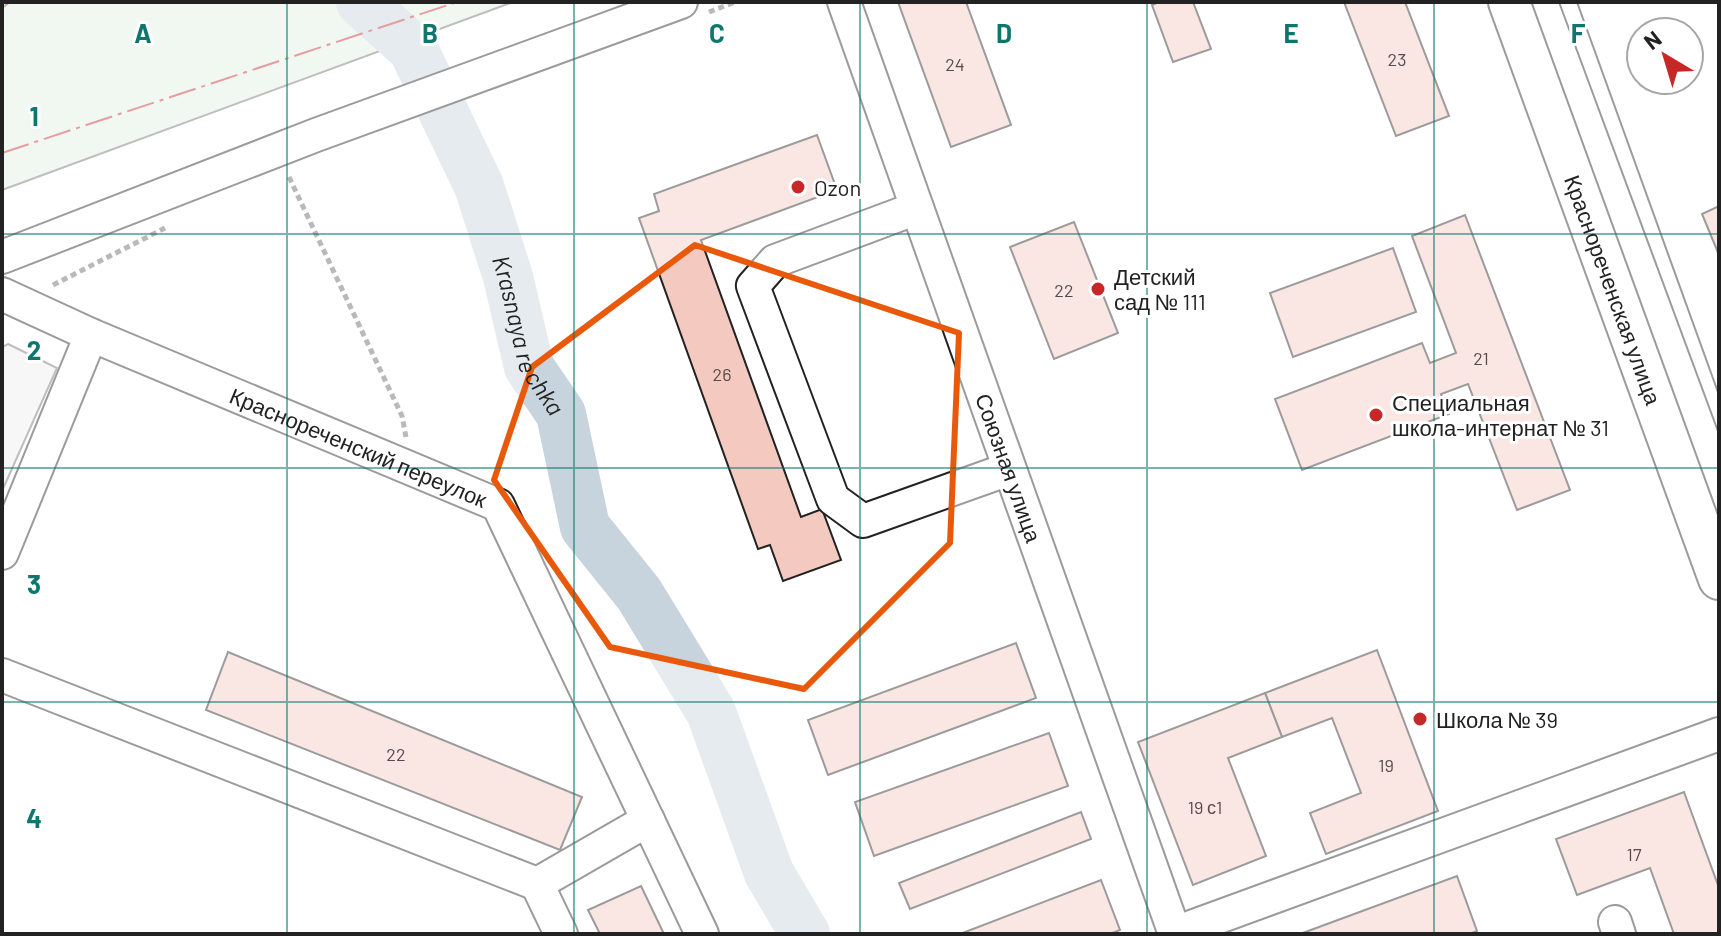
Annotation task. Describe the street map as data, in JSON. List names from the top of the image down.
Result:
{
  "streets": {
    "main road": ["Краснореченская улица"],
    "street": ["Краснореченский переулок", "Союзная улица"]
  },
  "water": ["Krasnaya rechka"],
  "places": [
    "Ozon",
    "Детский сад № 111",
    "Специальная школа-интернат № 31",
    "Школа № 39"
  ],
  "house_numbers": [
    "23",
    "24",
    "22",
    "21",
    "26",
    "22",
    "19",
    "19 с1",
    "17"
  ],
  "north": "top left",
  "grid": {
    "columns": [
      "A",
      "B",
      "C",
      "D",
      "E",
      "F"
    ],
    "rows": [
      "1",
      "2",
      "3",
      "4"
    ]
  }
}
